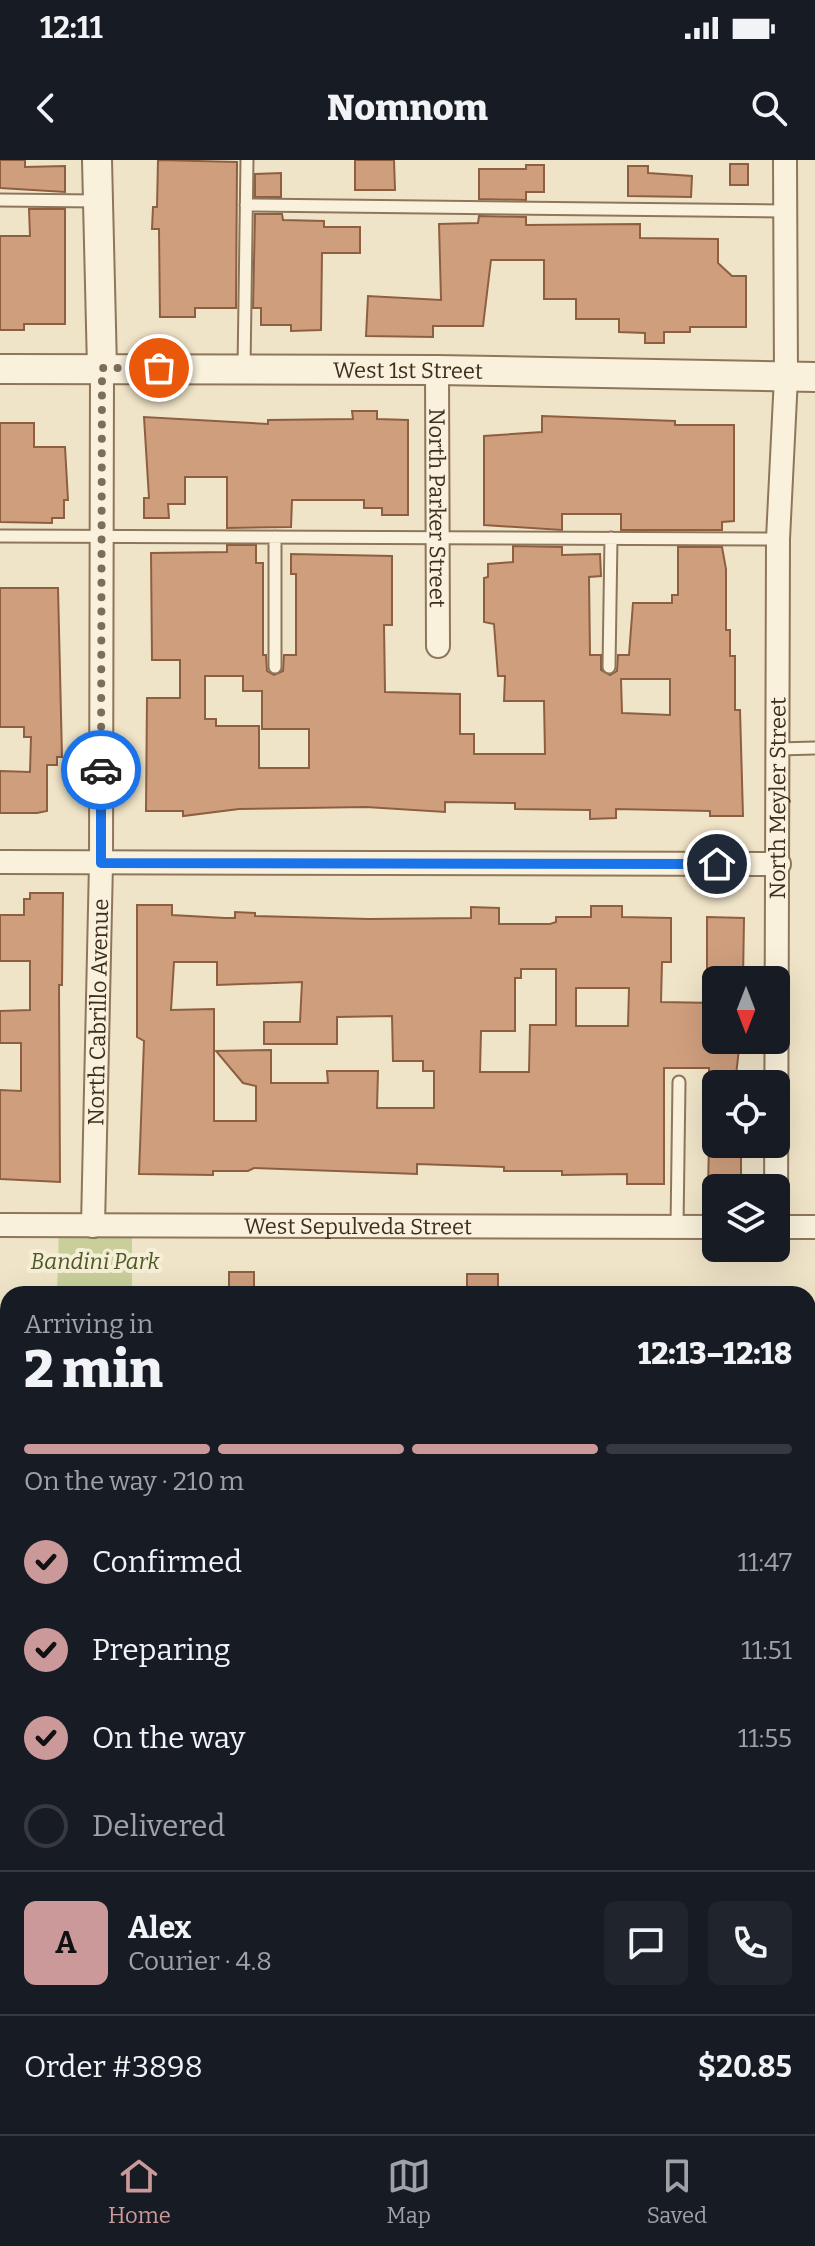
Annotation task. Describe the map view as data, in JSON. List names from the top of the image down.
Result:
{
  "streets": {
    "street": [
      "West 1st Street",
      "North Parker Street",
      "North Meyler Street",
      "North Cabrillo Avenue",
      "West Sepulveda Street"
    ]
  },
  "crossings": [
    ["West 1st Street", "North Parker Street"],
    ["West 1st Street", "North Meyler Street"],
    ["West 1st Street", "North Cabrillo Avenue"],
    ["North Cabrillo Avenue", "West Sepulveda Street"]
  ],
  "parks": ["Bandini Park"],
  "north": "bottom",
  "page": {
    "status": "12:11",
    "header": "Nomnom",
    "heading": ["2 min", "Arriving in", "12:13–12:18"],
    "panel": [
      "Alex",
      "Courier · 4.8",
      "Order #3898",
      "$20.85"
    ],
    "bar": "On the way · 210 m",
    "list": [
      ["Confirmed", "11:47"],
      ["Preparing", "11:51"],
      ["On the way", "11:55"],
      "Delivered"
    ],
    "round": "A",
    "tabs": ["Home", "Map", "Saved"]
  }
}
